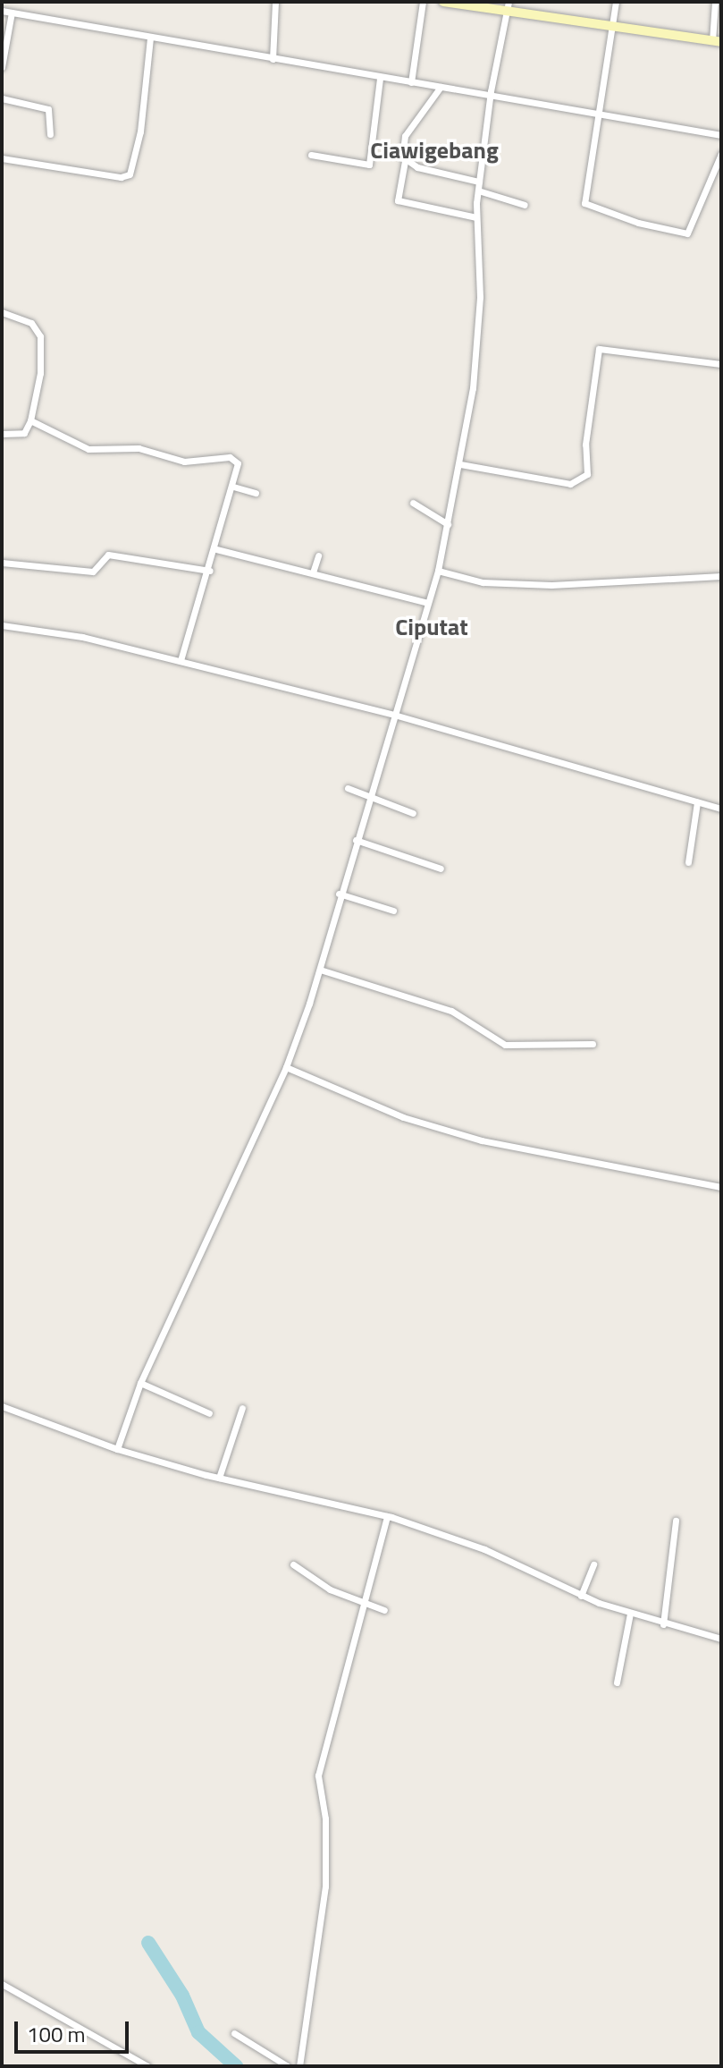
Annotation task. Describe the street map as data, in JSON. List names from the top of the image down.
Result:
{
  "districts": ["Ciawigebang", "Ciputat"],
  "scale_bar": "100 m"
}
